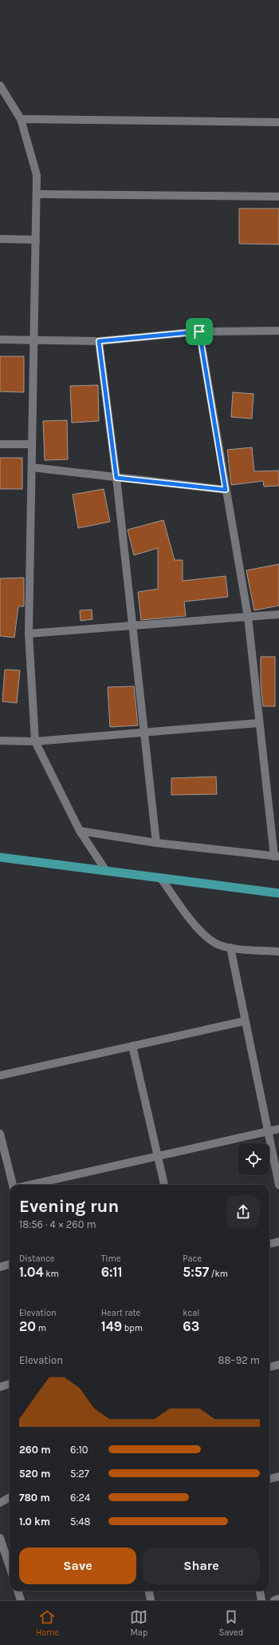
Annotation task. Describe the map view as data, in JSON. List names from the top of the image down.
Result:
{
  "page": {
    "heading": ["Evening run", "18:56 · 4 × 260 m"],
    "stats": [
      ["Distance", "1.04 km"],
      ["Time", "6:11"],
      ["Pace", "5:57 /km"],
      ["Elevation", "20 m"],
      ["Heart rate", "149 bpm"],
      ["kcal", "63"]
    ],
    "chart": ["Elevation", "88–92 m"],
    "list": [
      {
        "name": "260 m",
        "note": "6:10"
      },
      {
        "name": "520 m",
        "note": "5:27"
      },
      {
        "name": "780 m",
        "note": "6:24"
      },
      {
        "name": "1.0 km",
        "note": "5:48"
      }
    ],
    "buttons": ["Save", "Share"],
    "tabs": ["Home", "Map", "Saved"]
  }
}
